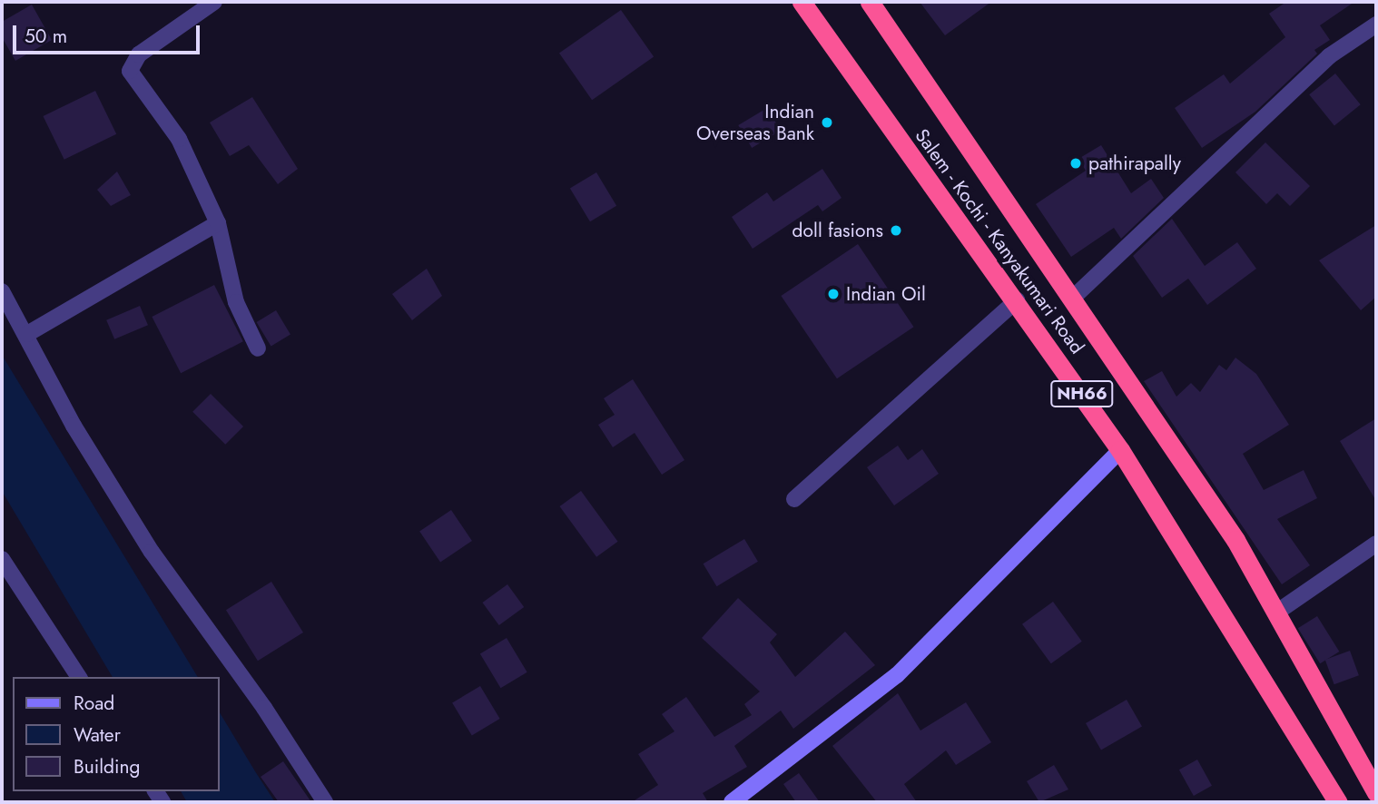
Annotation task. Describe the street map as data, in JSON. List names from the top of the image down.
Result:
{
  "streets": {
    "highway": ["Salem - Kochi - Kanyakumari Road", "NH66"]
  },
  "places": [
    "Indian Overseas Bank",
    "pathirapally",
    "doll fasions",
    "Indian Oil"
  ],
  "legend": ["Road", "Water", "Building"],
  "scale_bar": "50 m"
}
